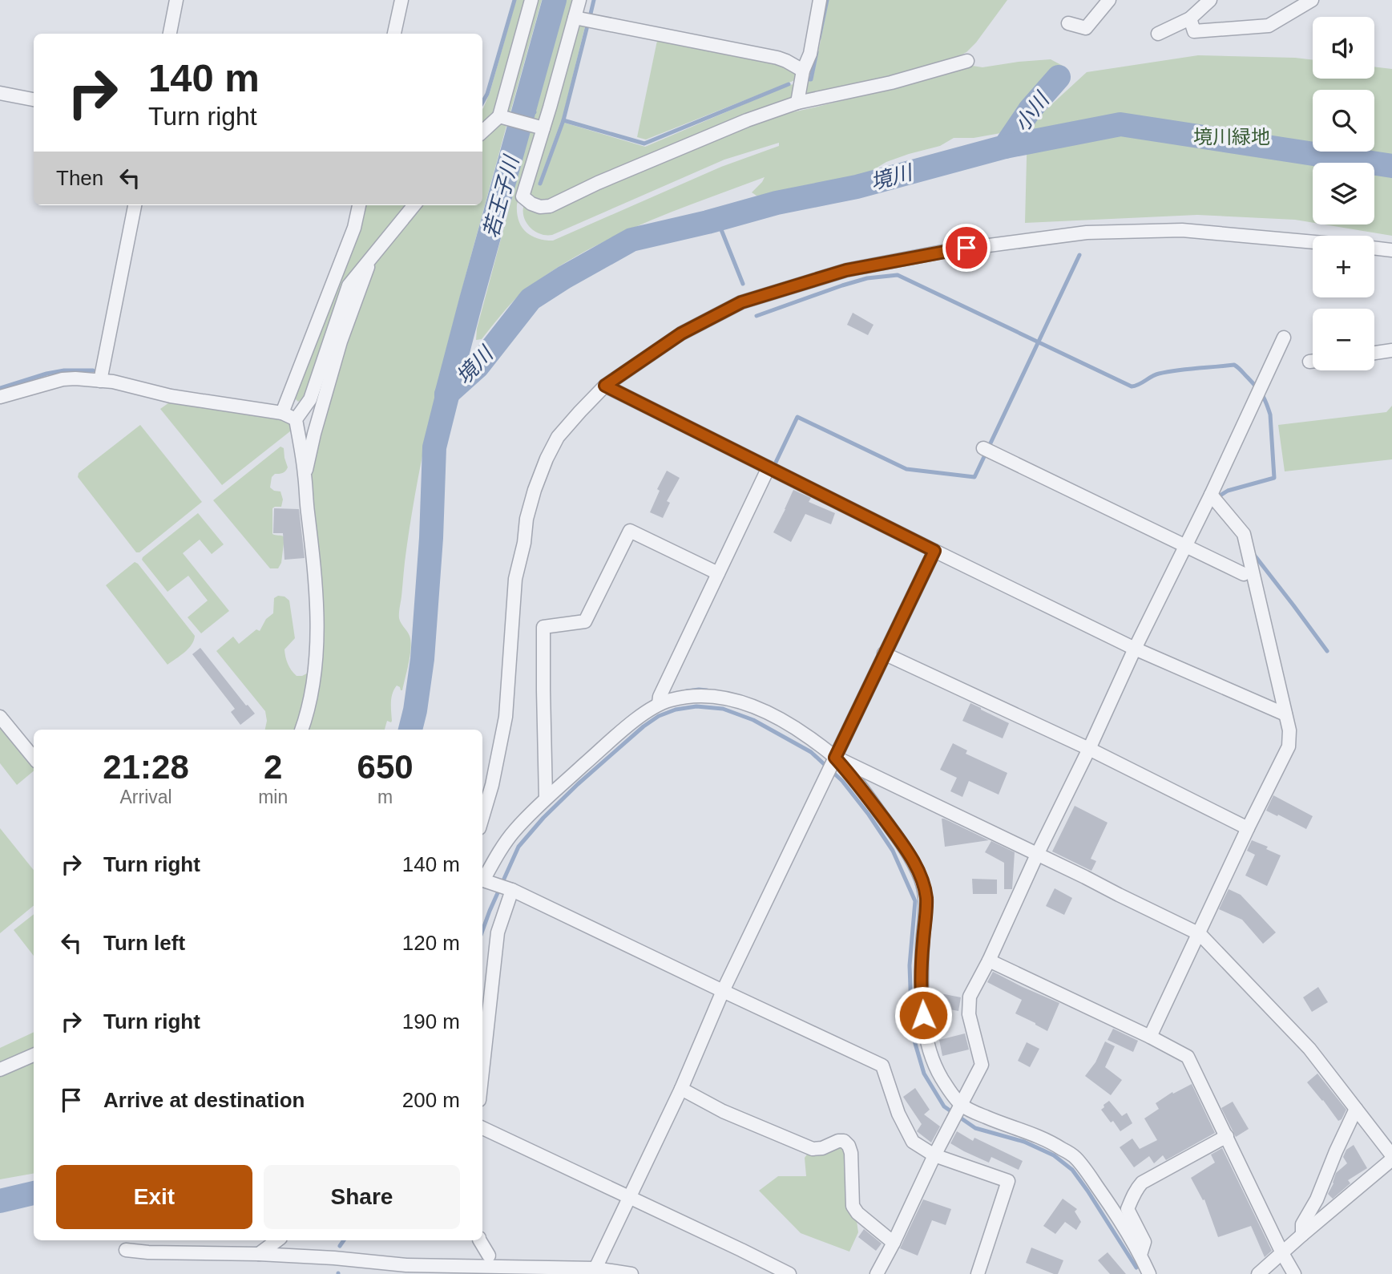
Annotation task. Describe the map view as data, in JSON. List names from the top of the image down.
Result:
{
  "water": ["小川", "境川", "若王子川"],
  "parks": ["境川緑地"],
  "page": {
    "map_buttons": ["+", "−"],
    "turn": ["140 m", "Turn right"],
    "then": "Then",
    "eta": [
      "21:28",
      "Arrival",
      "2",
      "min",
      "650",
      "m"
    ],
    "list": [
      {
        "name": "Turn right",
        "value": "140 m"
      },
      {
        "name": "Turn left",
        "value": "120 m"
      },
      {
        "name": "Turn right",
        "value": "190 m"
      },
      {
        "name": "Arrive at destination",
        "value": "200 m"
      }
    ],
    "buttons": ["Exit", "Share"]
  }
}
